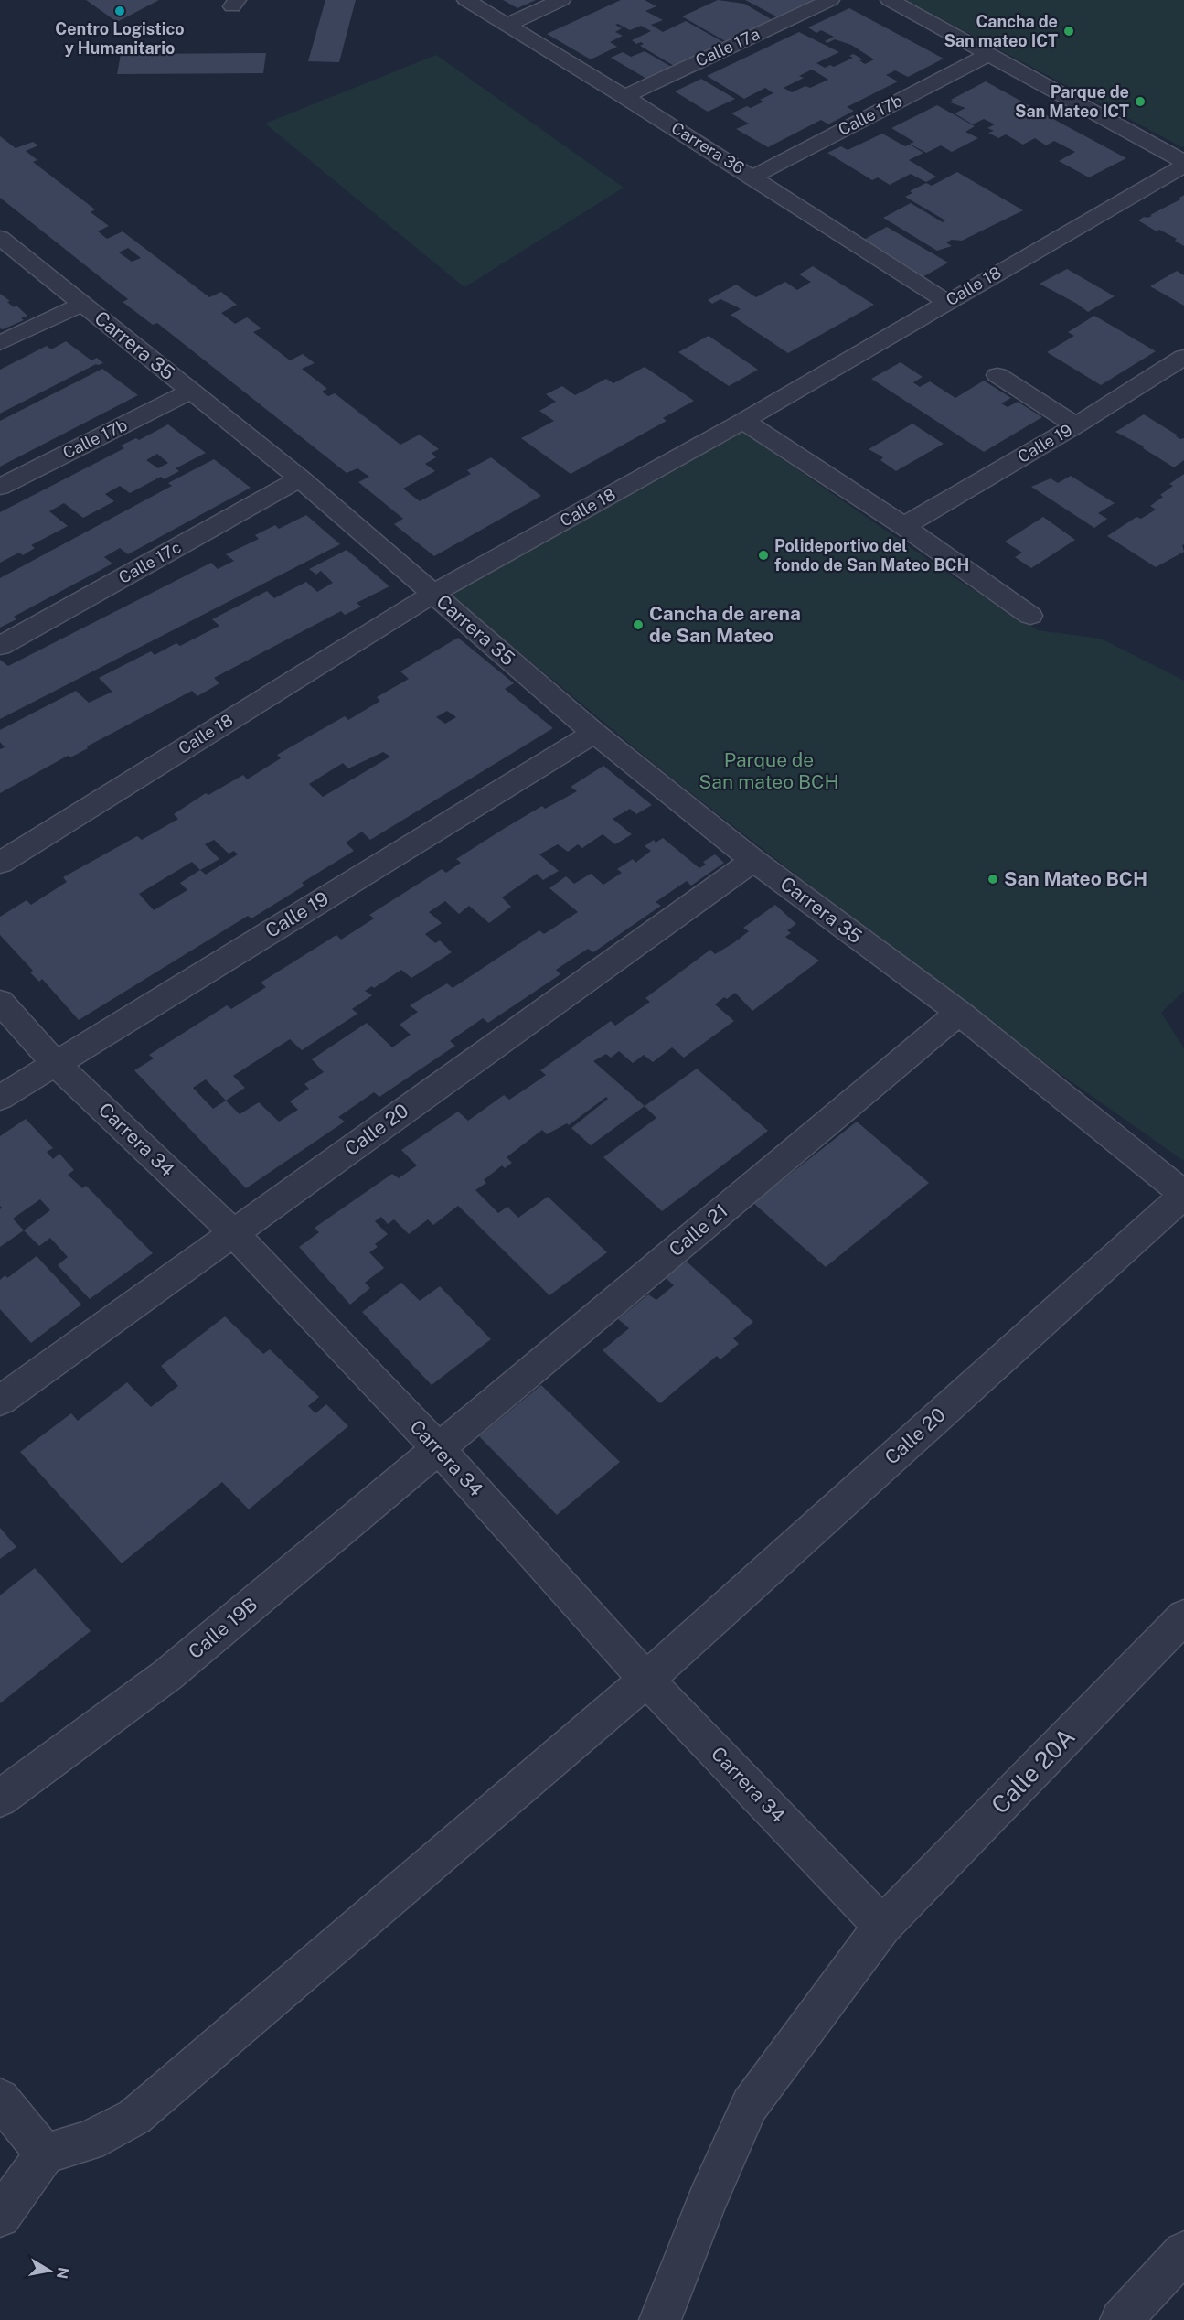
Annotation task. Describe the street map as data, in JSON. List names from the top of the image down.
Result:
{
  "streets": {
    "street": [
      "Calle 17a",
      "Calle 17b",
      "Carrera 36",
      "Calle 18",
      "Carrera 35",
      "Calle 19",
      "Calle 17c",
      "Calle 20",
      "Carrera 34",
      "Calle 21",
      "Calle 19B",
      "Calle 20A"
    ]
  },
  "crossings": [
    ["Calle 17a", "Carrera 36"],
    ["Calle 17b", "Carrera 36"],
    ["Calle 17b", "Carrera 35"],
    ["Carrera 36", "Calle 18"],
    ["Calle 18", "Carrera 35"],
    ["Carrera 35", "Calle 19"],
    ["Carrera 35", "Calle 17c"],
    ["Carrera 35", "Calle 20"],
    ["Carrera 35", "Calle 21"],
    ["Calle 19", "Carrera 34"],
    ["Calle 20", "Carrera 34"],
    ["Carrera 34", "Calle 21"],
    ["Carrera 34", "Calle 19B"],
    ["Carrera 34", "Calle 20A"],
    ["Calle 21", "Calle 19B"]
  ],
  "parks": ["Parque de San mateo BCH"],
  "places": [
    "Centro Logistico y Humanitario",
    "Cancha de San mateo ICT",
    "Parque de San Mateo ICT",
    "Polideportivo del fondo de San Mateo BCH",
    "Cancha de arena de San Mateo",
    "San Mateo BCH"
  ],
  "north": "right"
}
